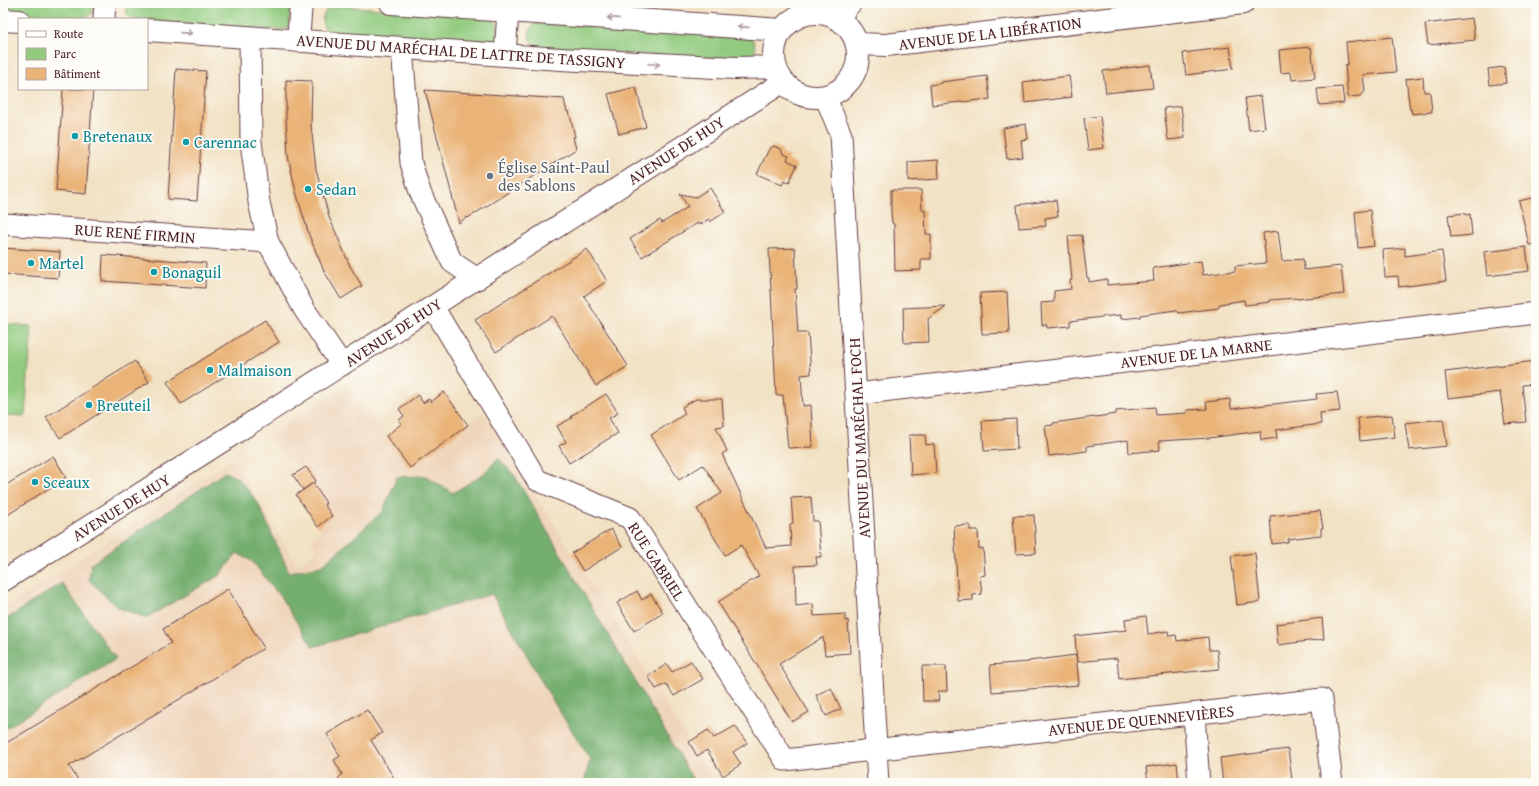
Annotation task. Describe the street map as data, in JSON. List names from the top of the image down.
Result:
{
  "streets": {
    "street": [
      "AVENUE DE LA LIBÉRATION",
      "AVENUE DU MARÉCHAL DE LATTRE DE TASSIGNY",
      "AVENUE DE HUY",
      "RUE RENÉ FIRMIN",
      "AVENUE DE LA MARNE",
      "AVENUE DU MARÉCHAL FOCH",
      "RUE GABRIEL",
      "AVENUE DE QUENNEVIÈRES"
    ]
  },
  "crossings": [
    ["AVENUE DE LA LIBÉRATION", "AVENUE DU MARÉCHAL DE LATTRE DE TASSIGNY"],
    ["AVENUE DE LA LIBÉRATION", "AVENUE DE HUY"],
    ["AVENUE DE LA LIBÉRATION", "AVENUE DU MARÉCHAL FOCH"],
    ["AVENUE DU MARÉCHAL DE LATTRE DE TASSIGNY", "AVENUE DE HUY"],
    ["AVENUE DU MARÉCHAL DE LATTRE DE TASSIGNY", "AVENUE DU MARÉCHAL FOCH"],
    ["AVENUE DE HUY", "AVENUE DU MARÉCHAL FOCH"],
    ["AVENUE DE HUY", "RUE GABRIEL"],
    ["AVENUE DE LA MARNE", "AVENUE DU MARÉCHAL FOCH"],
    ["AVENUE DU MARÉCHAL FOCH", "RUE GABRIEL"],
    ["AVENUE DU MARÉCHAL FOCH", "AVENUE DE QUENNEVIÈRES"],
    ["RUE GABRIEL", "AVENUE DE QUENNEVIÈRES"]
  ],
  "places": [
    "Bretenaux",
    "Carennac",
    "Église Saint-Paul des Sablons",
    "Sedan",
    "Martel",
    "Bonaguil",
    "Malmaison",
    "Breuteil",
    "Sceaux"
  ],
  "legend": ["Route", "Parc", "Bâtiment"]
}
